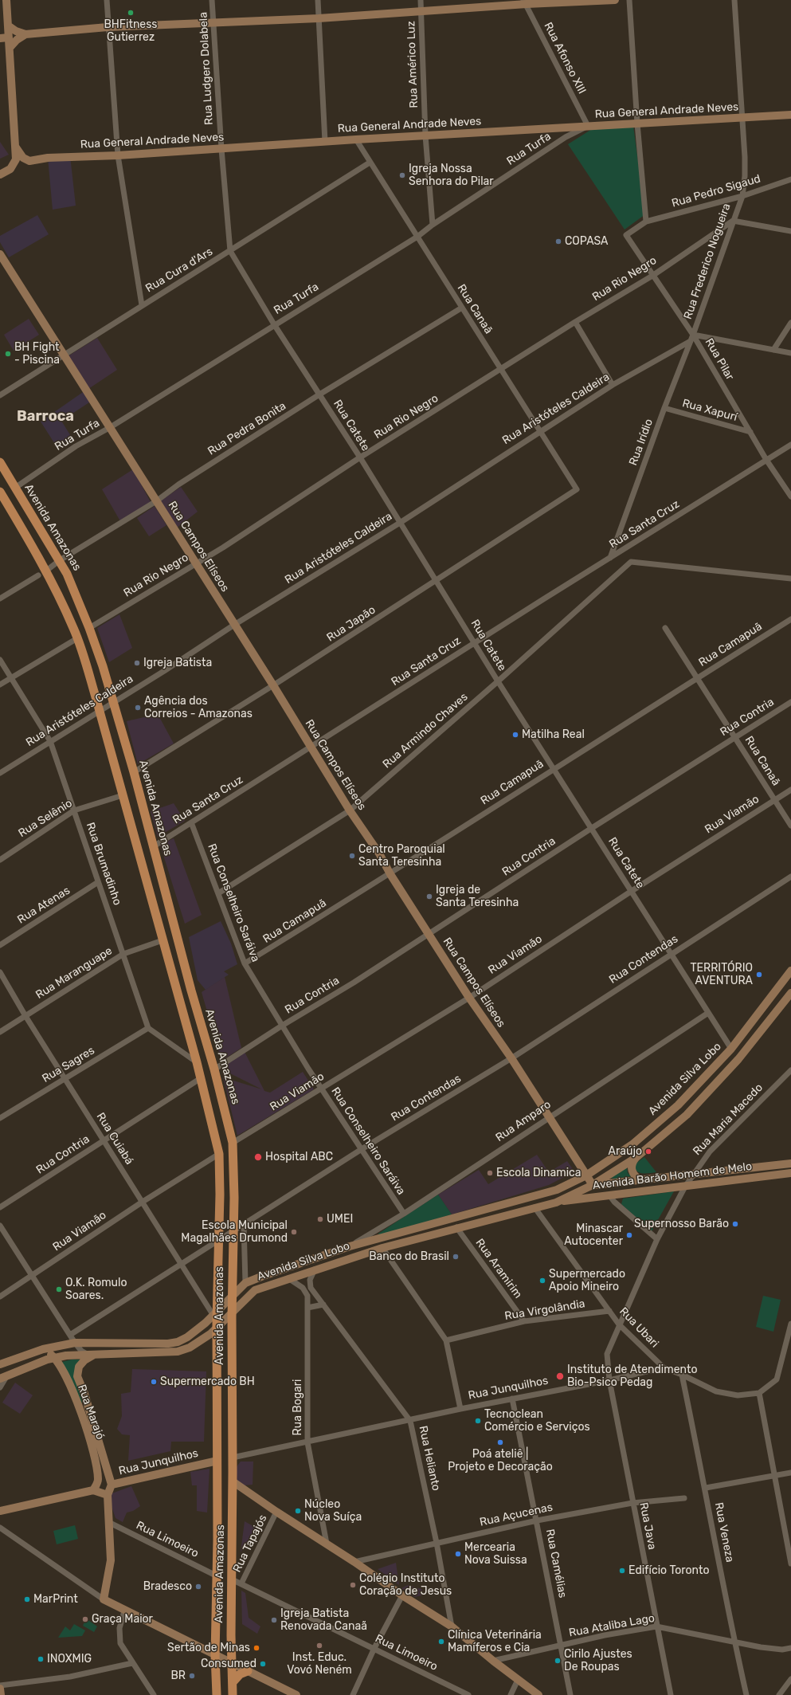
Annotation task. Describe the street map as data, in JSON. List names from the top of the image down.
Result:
{
  "streets": {
    "main road": ["Avenida Amazonas"],
    "street": [
      "Rua Afonso XIII",
      "Rua Américo Luz",
      "Rua Ludgero Dolabela",
      "Rua General Andrade Neves",
      "Rua Turfa",
      "Rua Pedro Sigaud",
      "Rua Frederico Nogueira",
      "Rua Cura d'Ars",
      "Rua Rio Negro",
      "Rua Canaã",
      "Rua Pilar",
      "Rua Aristóteles Caldeira",
      "Rua Xapurí",
      "Rua Catete",
      "Rua Pedra Bonita",
      "Rua Irídio",
      "Rua Santa Cruz",
      "Rua Campos Elíseos",
      "Rua Japão",
      "Rua Camapuã",
      "Rua Contria",
      "Rua Armindo Chaves",
      "Rua Viamão",
      "Rua Selênio",
      "Rua Brumadinho",
      "Rua Conselheiro Saráiva",
      "Rua Atenas",
      "Rua Contendas",
      "Rua Maranguape",
      "Rua Sagres",
      "Avenida Silva Lobo",
      "Rua Maria Macedo",
      "Rua Amparo",
      "Rua Cuiabá",
      "Avenida Barão Homem de Melo",
      "Rua Aramirim",
      "Rua Virgolândia",
      "Rua Ubari",
      "Rua Junquilhos",
      "Rua Bogari",
      "Rua Marajó",
      "Rua Helianto",
      "Rua Açucenas",
      "Rua Java",
      "Rua Veneza",
      "Rua Limoeiro",
      "Rua Tapajós",
      "Rua Camélias",
      "Rua Ataliba Lago"
    ]
  },
  "crossings": [
    ["Rua Afonso XIII", "Rua General Andrade Neves"],
    ["Rua Afonso XIII", "Rua Turfa"],
    ["Rua Américo Luz", "Rua General Andrade Neves"],
    ["Rua Américo Luz", "Rua Turfa"],
    ["Rua Ludgero Dolabela", "Rua General Andrade Neves"],
    ["Rua Ludgero Dolabela", "Rua Cura d'Ars"],
    ["Rua Ludgero Dolabela", "Rua Catete"],
    ["Rua General Andrade Neves", "Rua Turfa"],
    ["Rua General Andrade Neves", "Rua Frederico Nogueira"],
    ["Rua General Andrade Neves", "Rua Canaã"],
    ["Rua Turfa", "Rua Canaã"],
    ["Rua Turfa", "Rua Catete"],
    ["Rua Turfa", "Avenida Amazonas"],
    ["Rua Turfa", "Rua Campos Elíseos"],
    ["Rua Pedro Sigaud", "Rua Frederico Nogueira"],
    ["Rua Pedro Sigaud", "Rua Pilar"],
    ["Rua Frederico Nogueira", "Rua Rio Negro"],
    ["Rua Frederico Nogueira", "Rua Pilar"],
    ["Rua Frederico Nogueira", "Rua Irídio"],
    ["Rua Cura d'Ars", "Rua Canaã"],
    ["Rua Cura d'Ars", "Rua Catete"],
    ["Rua Cura d'Ars", "Rua Campos Elíseos"],
    ["Rua Rio Negro", "Rua Canaã"],
    ["Rua Rio Negro", "Rua Pilar"],
    ["Rua Rio Negro", "Rua Catete"],
    ["Rua Rio Negro", "Avenida Amazonas"],
    ["Rua Rio Negro", "Rua Campos Elíseos"],
    ["Rua Canaã", "Rua Aristóteles Caldeira"],
    ["Rua Canaã", "Rua Pedra Bonita"],
    ["Rua Canaã", "Rua Japão"],
    ["Rua Canaã", "Rua Camapuã"],
    ["Rua Canaã", "Rua Contria"],
    ["Rua Canaã", "Rua Viamão"],
    ["Rua Pilar", "Rua Xapurí"],
    ["Rua Pilar", "Rua Irídio"],
    ["Rua Pilar", "Rua Santa Cruz"],
    ["Rua Aristóteles Caldeira", "Rua Catete"],
    ["Rua Aristóteles Caldeira", "Rua Irídio"],
    ["Rua Aristóteles Caldeira", "Avenida Amazonas"],
    ["Rua Aristóteles Caldeira", "Rua Campos Elíseos"],
    ["Rua Aristóteles Caldeira", "Rua Brumadinho"],
    ["Rua Xapurí", "Rua Irídio"],
    ["Rua Catete", "Rua Pedra Bonita"],
    ["Rua Catete", "Rua Santa Cruz"],
    ["Rua Catete", "Rua Japão"],
    ["Rua Catete", "Rua Camapuã"],
    ["Rua Catete", "Rua Contria"],
    ["Rua Catete", "Rua Armindo Chaves"],
    ["Rua Catete", "Rua Viamão"],
    ["Rua Catete", "Rua Contendas"],
    ["Rua Catete", "Avenida Silva Lobo"],
    ["Rua Catete", "Rua Amparo"],
    ["Rua Pedra Bonita", "Avenida Amazonas"],
    ["Rua Pedra Bonita", "Rua Campos Elíseos"],
    ["Rua Irídio", "Rua Santa Cruz"],
    ["Rua Santa Cruz", "Avenida Amazonas"],
    ["Rua Santa Cruz", "Rua Campos Elíseos"],
    ["Rua Santa Cruz", "Rua Conselheiro Saráiva"],
    ["Avenida Amazonas", "Rua Japão"],
    ["Avenida Amazonas", "Rua Contria"],
    ["Avenida Amazonas", "Rua Viamão"],
    ["Avenida Amazonas", "Rua Selênio"],
    ["Avenida Amazonas", "Rua Maranguape"],
    ["Avenida Amazonas", "Rua Junquilhos"],
    ["Avenida Amazonas", "Rua Limoeiro"],
    ["Rua Campos Elíseos", "Rua Japão"],
    ["Rua Campos Elíseos", "Rua Camapuã"],
    ["Rua Campos Elíseos", "Rua Contria"],
    ["Rua Campos Elíseos", "Rua Armindo Chaves"],
    ["Rua Campos Elíseos", "Rua Viamão"],
    ["Rua Campos Elíseos", "Rua Contendas"],
    ["Rua Campos Elíseos", "Avenida Silva Lobo"],
    ["Rua Campos Elíseos", "Rua Amparo"],
    ["Rua Campos Elíseos", "Avenida Barão Homem de Melo"],
    ["Rua Camapuã", "Rua Conselheiro Saráiva"],
    ["Rua Contria", "Rua Conselheiro Saráiva"],
    ["Rua Contria", "Rua Cuiabá"],
    ["Rua Armindo Chaves", "Rua Conselheiro Saráiva"],
    ["Rua Viamão", "Rua Conselheiro Saráiva"],
    ["Rua Viamão", "Rua Cuiabá"],
    ["Rua Selênio", "Rua Brumadinho"],
    ["Rua Brumadinho", "Rua Atenas"],
    ["Rua Brumadinho", "Rua Maranguape"],
    ["Rua Brumadinho", "Rua Sagres"],
    ["Rua Conselheiro Saráiva", "Rua Contendas"],
    ["Rua Conselheiro Saráiva", "Rua Amparo"],
    ["Rua Contendas", "Rua Cuiabá"],
    ["Rua Maranguape", "Rua Cuiabá"],
    ["Rua Sagres", "Rua Cuiabá"],
    ["Avenida Silva Lobo", "Rua Amparo"],
    ["Avenida Silva Lobo", "Rua Cuiabá"],
    ["Avenida Silva Lobo", "Avenida Barão Homem de Melo"],
    ["Avenida Silva Lobo", "Rua Aramirim"],
    ["Avenida Silva Lobo", "Rua Ubari"],
    ["Avenida Silva Lobo", "Rua Bogari"],
    ["Avenida Silva Lobo", "Rua Marajó"],
    ["Avenida Silva Lobo", "Rua Helianto"],
    ["Rua Maria Macedo", "Avenida Barão Homem de Melo"],
    ["Rua Maria Macedo", "Rua Ubari"],
    ["Rua Maria Macedo", "Rua Junquilhos"],
    ["Rua Maria Macedo", "Rua Java"],
    ["Rua Aramirim", "Rua Virgolândia"],
    ["Rua Virgolândia", "Rua Ubari"],
    ["Rua Ubari", "Rua Junquilhos"],
    ["Rua Junquilhos", "Rua Bogari"],
    ["Rua Junquilhos", "Rua Marajó"],
    ["Rua Junquilhos", "Rua Helianto"],
    ["Rua Junquilhos", "Rua Java"],
    ["Rua Junquilhos", "Rua Camélias"],
    ["Rua Helianto", "Rua Açucenas"],
    ["Rua Açucenas", "Rua Java"],
    ["Rua Açucenas", "Rua Camélias"],
    ["Rua Java", "Rua Ataliba Lago"],
    ["Rua Veneza", "Rua Ataliba Lago"],
    ["Rua Limoeiro", "Rua Tapajós"],
    ["Rua Camélias", "Rua Ataliba Lago"]
  ],
  "districts": ["Barroca"],
  "places": [
    "BHFitness Gutierrez",
    "Igreja Nossa Senhora do Pilar",
    "COPASA",
    "BH Fight - Piscina",
    "Igreja Batista",
    "Agência dos Correios - Amazonas",
    "Matilha Real",
    "Centro Paroquial Santa Teresinha",
    "Igreja de Santa Teresinha",
    "TERRITÓRIO AVENTURA",
    "Araújo",
    "Hospital ABC",
    "Escola Dinamica",
    "UMEI",
    "Supernosso Barão",
    "Escola Municipal Magalhães Drumond",
    "Minascar Autocenter",
    "Banco do Brasil",
    "Supermercado Apoio Mineiro",
    "O.K. Romulo Soares.",
    "Instituto de Atendimento Bio-Psico Pedag",
    "Supermercado BH",
    "Tecnoclean Comércio e Serviços",
    "Poá ateliê | Projeto e Decoração",
    "Núcleo Nova Suíça",
    "Mercearia Nova Suissa",
    "Edifício Toronto",
    "Colégio Instituto Coração de Jesus",
    "Bradesco",
    "MarPrint",
    "Graça Maior",
    "Igreja Batista Renovada Canaã",
    "Clínica Veterinária Mamíferos e Cia",
    "Inst. Educ. Vovó Neném",
    "Sertão de Minas",
    "INOXMIG",
    "Cirilo Ajustes De Roupas",
    "Consumed",
    "BR"
  ]
}
